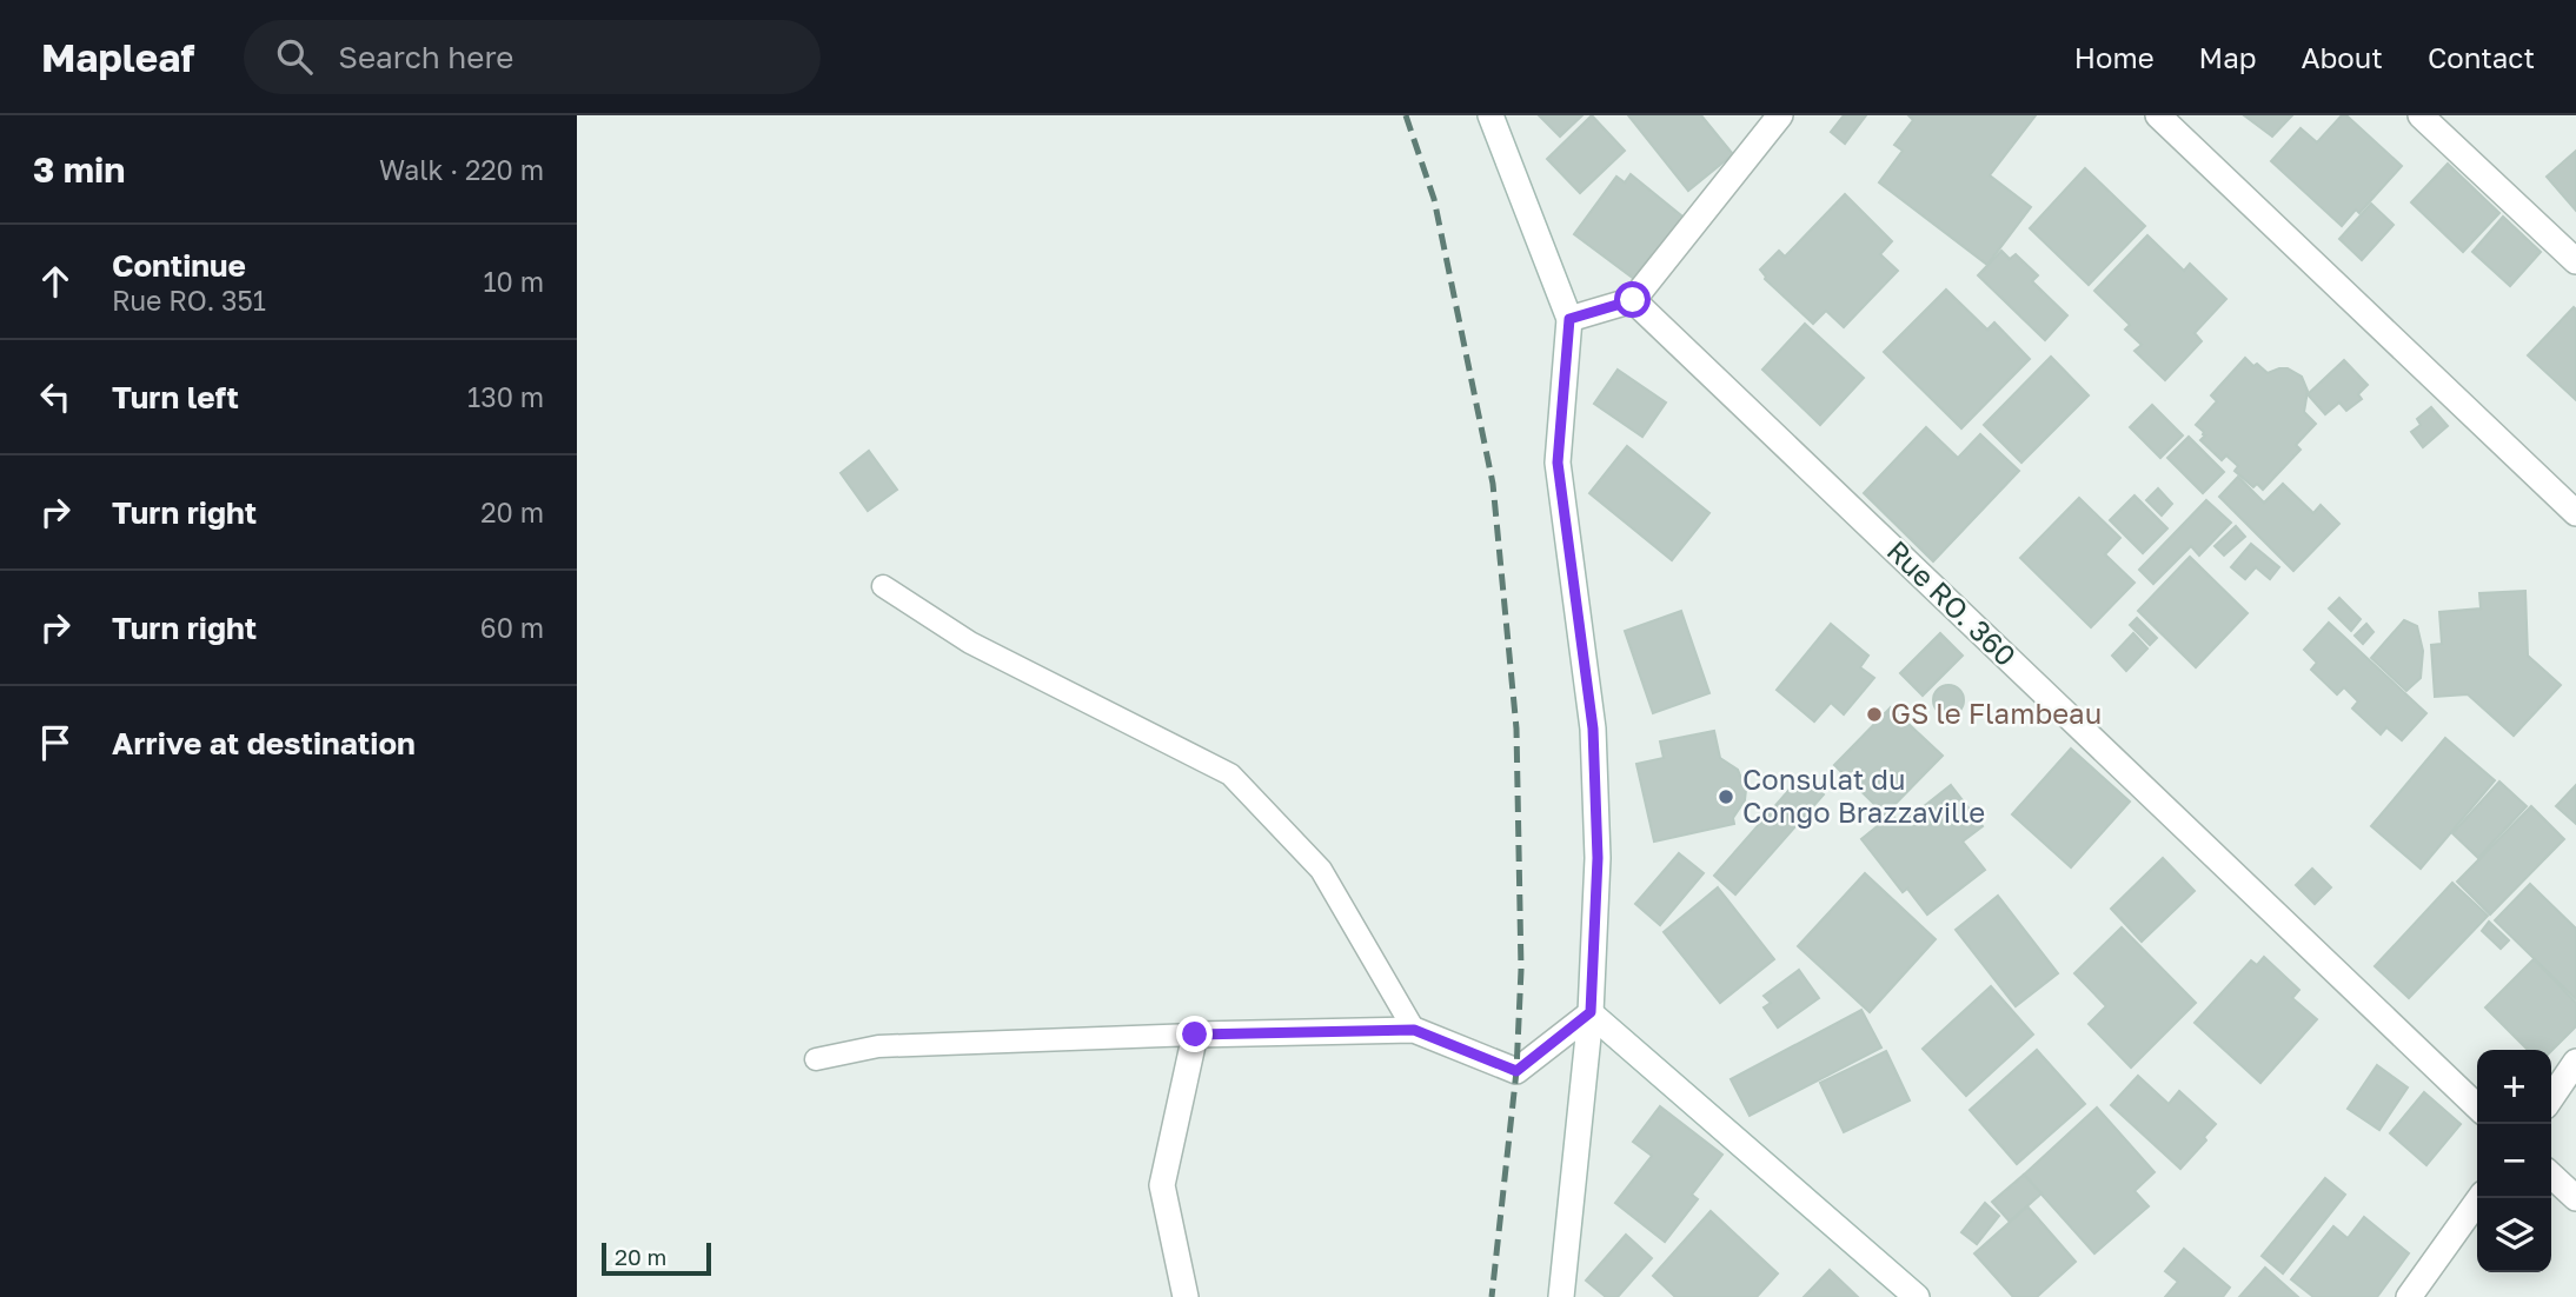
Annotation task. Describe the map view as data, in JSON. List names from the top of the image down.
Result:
{
  "streets": {
    "street": ["Rue RO. 360"]
  },
  "places": ["GS le Flambeau", "Consulat du Congo Brazzaville"],
  "scale_bar": "20 m",
  "page": {
    "header": "Mapleaf",
    "search": "Search here",
    "nav": [
      "Home",
      "Map",
      "About",
      "Contact"
    ],
    "heading": ["3 min", "Walk · 220 m"],
    "list": [
      ["Continue", "Rue RO. 351", "10 m"],
      ["Turn left", "130 m"],
      ["Turn right", "20 m"],
      ["Turn right", "60 m"],
      "Arrive at destination"
    ],
    "map_buttons": ["+", "−"],
    "scale": "20 m"
  }
}
